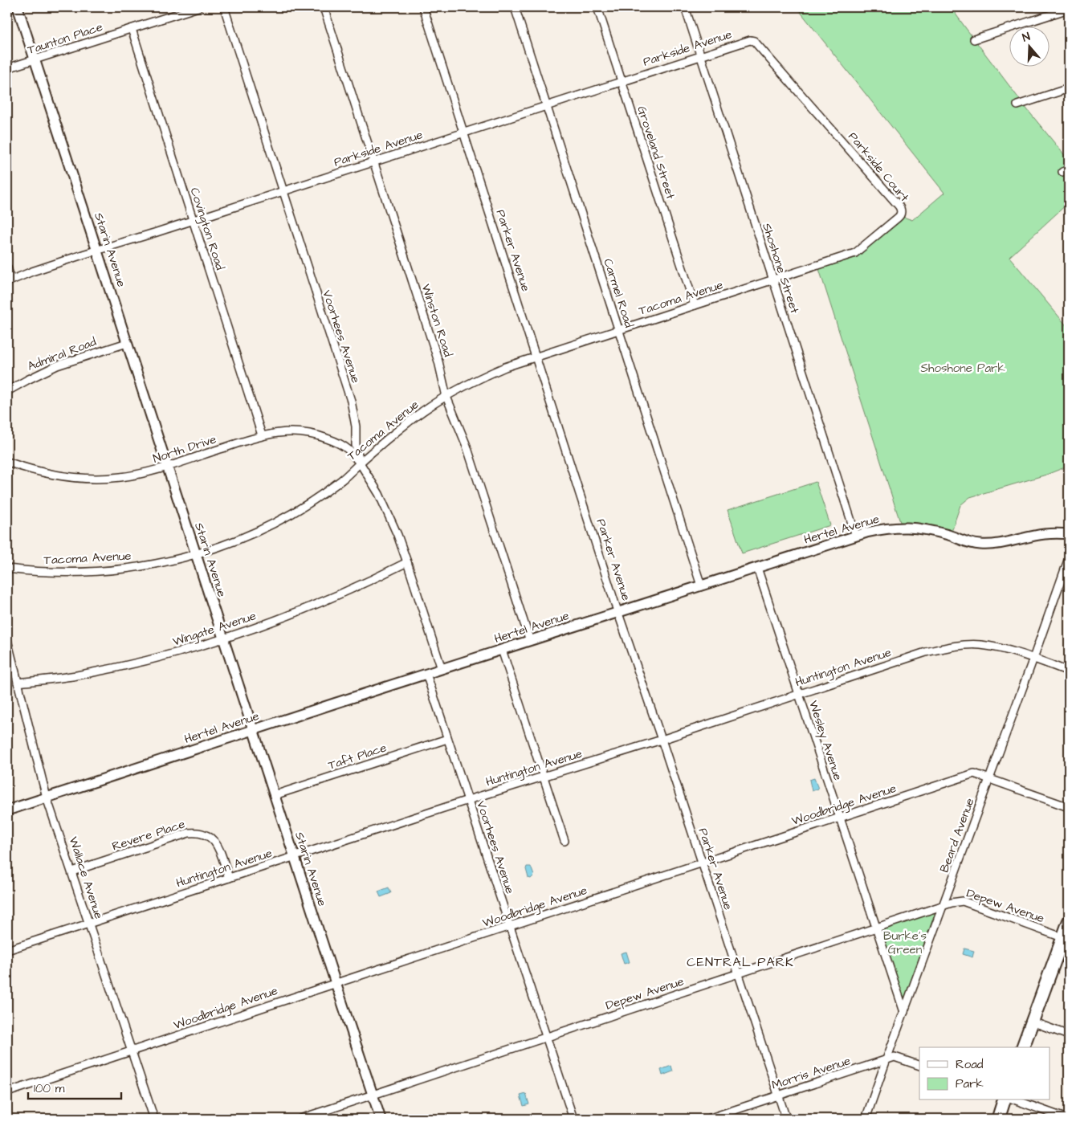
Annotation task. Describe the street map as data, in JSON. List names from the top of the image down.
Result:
{
  "streets": {
    "street": [
      "Taunton Place",
      "Parkside Avenue",
      "Groveland Street",
      "Parkside Court",
      "Covington Road",
      "Starin Avenue",
      "Parker Avenue",
      "Shoshone Street",
      "Carmel Road",
      "Tacoma Avenue",
      "Winston Road",
      "Voorhees Avenue",
      "Admiral Road",
      "North Drive",
      "Hertel Avenue",
      "Wingate Avenue",
      "Huntington Avenue",
      "Wesley Avenue",
      "Taft Place",
      "Woodbridge Avenue",
      "Revere Place",
      "Beard Avenue",
      "Wallace Avenue",
      "Depew Avenue",
      "Morris Avenue"
    ]
  },
  "crossings": [
    ["Taunton Place", "Covington Road"],
    ["Taunton Place", "Starin Avenue"],
    ["Parkside Avenue", "Groveland Street"],
    ["Parkside Avenue", "Parkside Court"],
    ["Parkside Avenue", "Covington Road"],
    ["Parkside Avenue", "Starin Avenue"],
    ["Parkside Avenue", "Parker Avenue"],
    ["Parkside Avenue", "Shoshone Street"],
    ["Parkside Avenue", "Carmel Road"],
    ["Parkside Avenue", "Winston Road"],
    ["Parkside Avenue", "Voorhees Avenue"],
    ["Groveland Street", "Tacoma Avenue"],
    ["Parkside Court", "Shoshone Street"],
    ["Parkside Court", "Tacoma Avenue"],
    ["Covington Road", "North Drive"],
    ["Starin Avenue", "Tacoma Avenue"],
    ["Starin Avenue", "Admiral Road"],
    ["Starin Avenue", "North Drive"],
    ["Starin Avenue", "Hertel Avenue"],
    ["Starin Avenue", "Wingate Avenue"],
    ["Starin Avenue", "Huntington Avenue"],
    ["Starin Avenue", "Taft Place"],
    ["Starin Avenue", "Woodbridge Avenue"],
    ["Starin Avenue", "Depew Avenue"],
    ["Parker Avenue", "Tacoma Avenue"],
    ["Parker Avenue", "Hertel Avenue"],
    ["Parker Avenue", "Huntington Avenue"],
    ["Parker Avenue", "Woodbridge Avenue"],
    ["Parker Avenue", "Depew Avenue"],
    ["Parker Avenue", "Morris Avenue"],
    ["Shoshone Street", "Tacoma Avenue"],
    ["Shoshone Street", "Hertel Avenue"],
    ["Carmel Road", "Tacoma Avenue"],
    ["Carmel Road", "Hertel Avenue"],
    ["Tacoma Avenue", "Winston Road"],
    ["Tacoma Avenue", "Voorhees Avenue"],
    ["Tacoma Avenue", "North Drive"],
    ["Winston Road", "Hertel Avenue"],
    ["Voorhees Avenue", "North Drive"],
    ["Voorhees Avenue", "Hertel Avenue"],
    ["Voorhees Avenue", "Wingate Avenue"],
    ["Voorhees Avenue", "Huntington Avenue"],
    ["Voorhees Avenue", "Taft Place"],
    ["Voorhees Avenue", "Woodbridge Avenue"],
    ["Voorhees Avenue", "Depew Avenue"],
    ["Hertel Avenue", "Wesley Avenue"],
    ["Hertel Avenue", "Wallace Avenue"],
    ["Wingate Avenue", "Wallace Avenue"],
    ["Huntington Avenue", "Wesley Avenue"],
    ["Huntington Avenue", "Revere Place"],
    ["Huntington Avenue", "Beard Avenue"],
    ["Huntington Avenue", "Wallace Avenue"],
    ["Wesley Avenue", "Woodbridge Avenue"],
    ["Wesley Avenue", "Beard Avenue"],
    ["Wesley Avenue", "Depew Avenue"],
    ["Woodbridge Avenue", "Beard Avenue"],
    ["Woodbridge Avenue", "Wallace Avenue"],
    ["Revere Place", "Wallace Avenue"],
    ["Beard Avenue", "Depew Avenue"],
    ["Beard Avenue", "Morris Avenue"]
  ],
  "districts": ["CENTRAL PARK"],
  "parks": ["Shoshone Park", "Burke's Green"],
  "legend": ["Road", "Park"],
  "scale_bar": "100 m",
  "north": "top"
}
